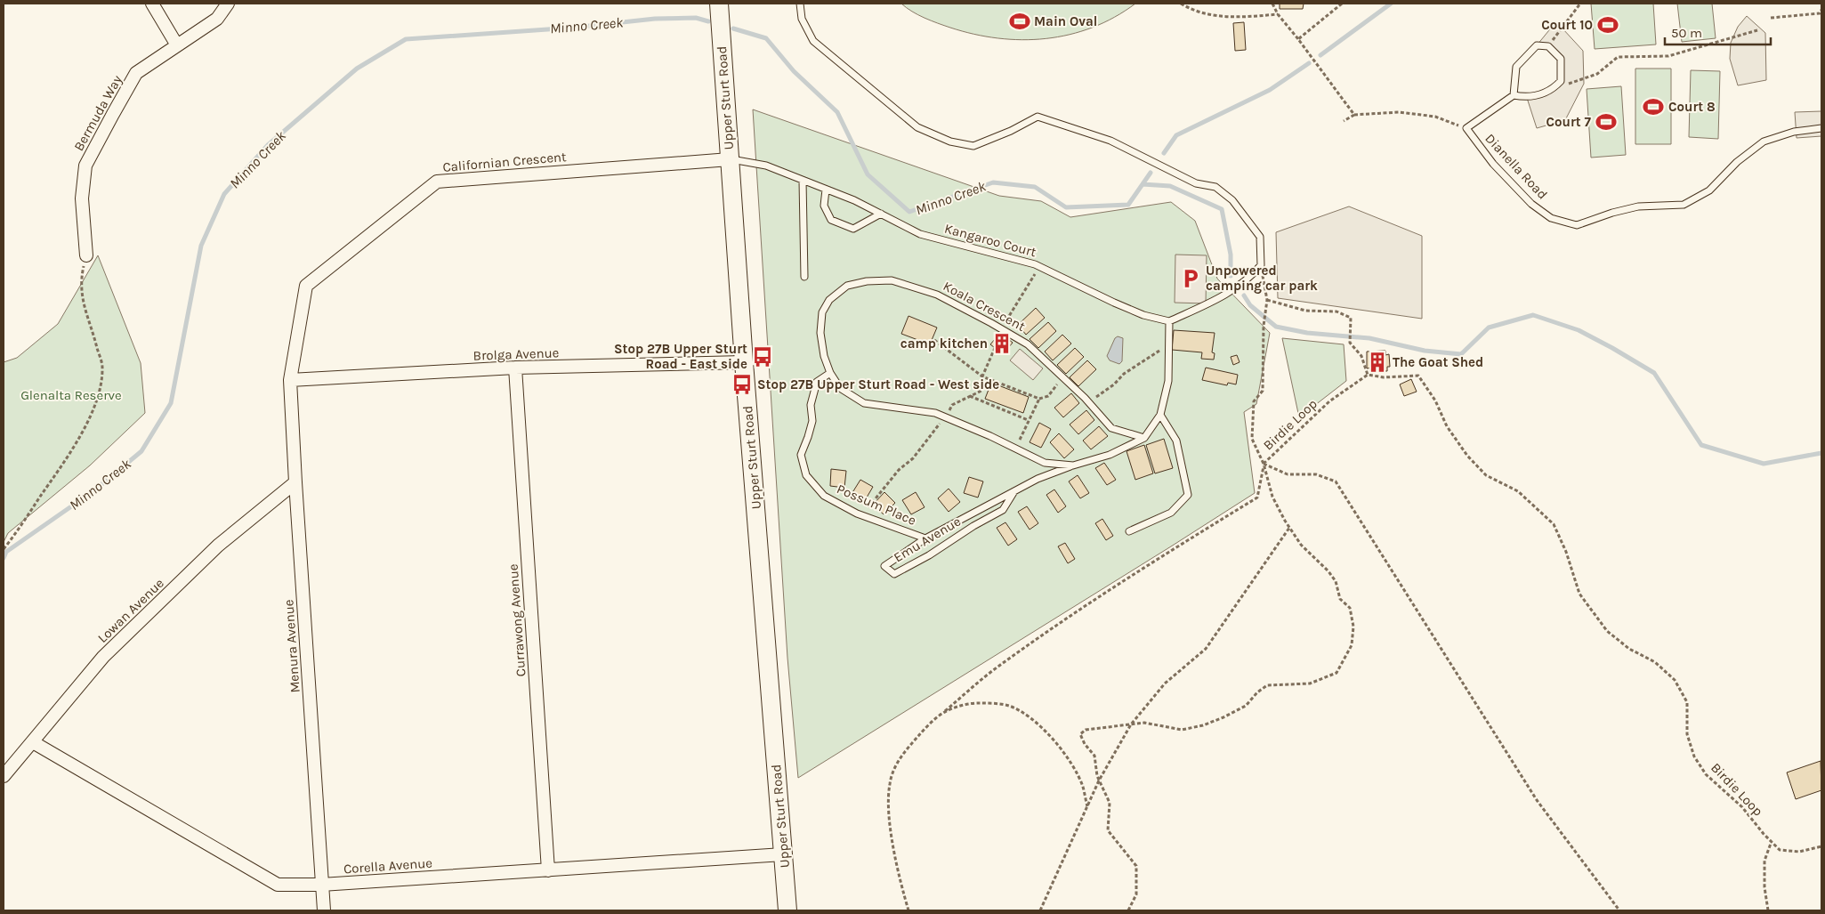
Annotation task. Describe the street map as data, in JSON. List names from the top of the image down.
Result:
{
  "streets": {
    "main road": ["Upper Sturt Road"],
    "street": [
      "Bermuda Way",
      "Californian Crescent",
      "Brolga Avenue",
      "Lowan Avenue",
      "Currawong Avenue",
      "Menura Avenue",
      "Corella Avenue"
    ],
    "lane": [
      "Dianella Road",
      "Kangaroo Court",
      "Koala Crescent",
      "Possum Place",
      "Emu Avenue"
    ],
    "path": ["Birdie Loop"]
  },
  "crossings": [
    ["Upper Sturt Road", "Californian Crescent"],
    ["Upper Sturt Road", "Kangaroo Court"],
    ["Upper Sturt Road", "Brolga Avenue"],
    ["Upper Sturt Road", "Corella Avenue"],
    ["Californian Crescent", "Kangaroo Court"],
    ["Californian Crescent", "Brolga Avenue"],
    ["Californian Crescent", "Menura Avenue"],
    ["Koala Crescent", "Possum Place"],
    ["Koala Crescent", "Emu Avenue"],
    ["Brolga Avenue", "Currawong Avenue"],
    ["Brolga Avenue", "Menura Avenue"],
    ["Possum Place", "Emu Avenue"],
    ["Lowan Avenue", "Menura Avenue"],
    ["Lowan Avenue", "Corella Avenue"],
    ["Currawong Avenue", "Corella Avenue"],
    ["Menura Avenue", "Corella Avenue"]
  ],
  "water": ["Minno Creek"],
  "parks": ["Glenalta Reserve"],
  "places": {
    "sports": [
      "Main Oval",
      "Court 10",
      "Court 8",
      "Court 7"
    ],
    "parking": ["Unpowered camping car park"],
    "building": ["camp kitchen", "The Goat Shed"],
    "bus stop": ["Stop 27B Upper Sturt Road - East side", "Stop 27B Upper Sturt Road - West side"]
  },
  "scale_bar": "50 m"
}
